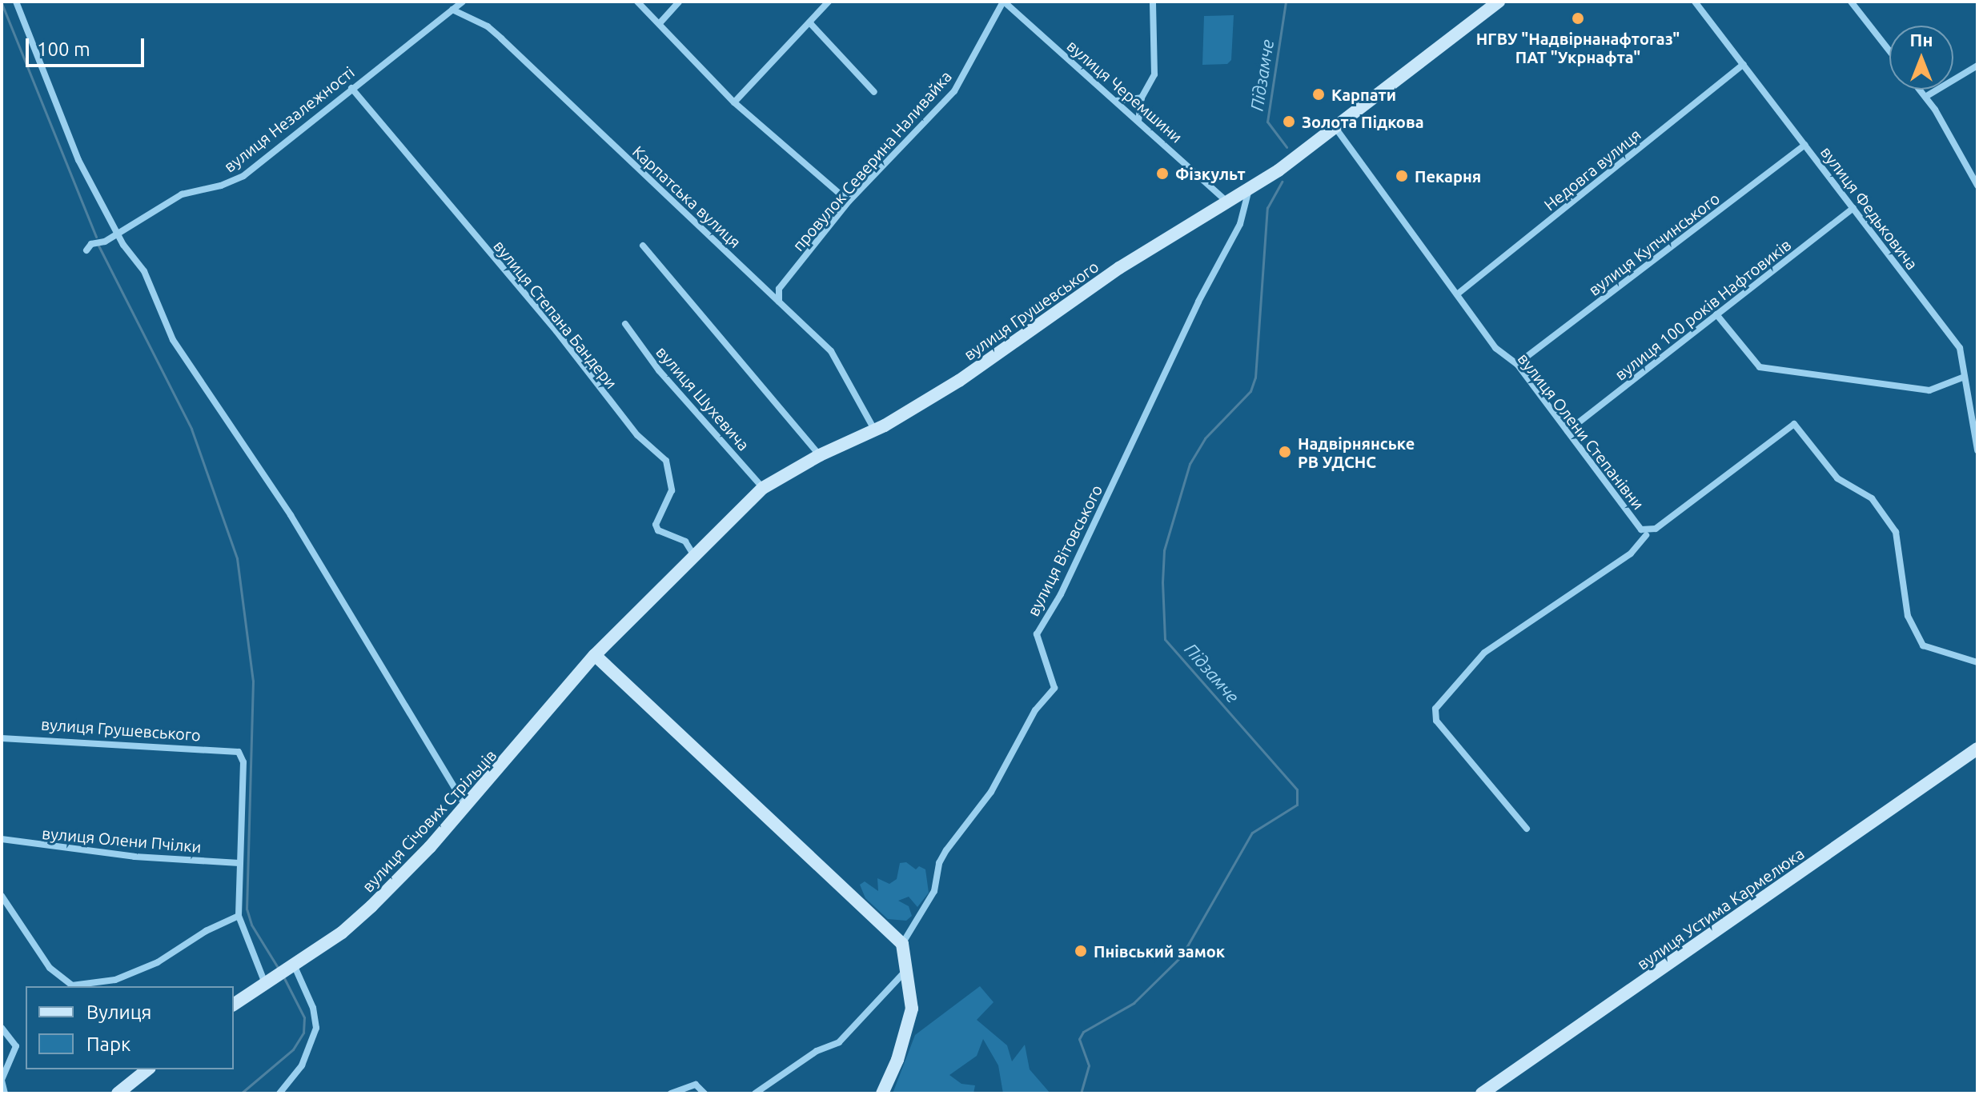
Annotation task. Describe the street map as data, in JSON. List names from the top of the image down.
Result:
{
  "streets": {
    "street": [
      "вулиця Черемшини",
      "вулиця Незалежності",
      "провулок Северина Наливайка",
      "Недовга вулиця",
      "Карпатська вулиця",
      "вулиця Федьковича",
      "вулиця Купчинського",
      "вулиця 100 років Нафтовиків",
      "вулиця Грушевського",
      "вулиця Степана Бандери",
      "вулиця Шухевича",
      "вулиця Олени Степанівни",
      "вулиця Вітовського",
      "вулиця Січових Стрільців",
      "вулиця Олени Пчілки",
      "вулиця Устима Кармелюка"
    ]
  },
  "crossings": [
    ["вулиця Черемшини", "провулок Северина Наливайка"],
    ["вулиця Черемшини", "вулиця Грушевського"],
    ["вулиця Незалежності", "Карпатська вулиця"],
    ["вулиця Незалежності", "вулиця Степана Бандери"],
    ["провулок Северина Наливайка", "Карпатська вулиця"],
    ["Недовга вулиця", "вулиця Федьковича"],
    ["Недовга вулиця", "вулиця Олени Степанівни"],
    ["Карпатська вулиця", "вулиця Грушевського"],
    ["вулиця Федьковича", "вулиця Купчинського"],
    ["вулиця Федьковича", "вулиця 100 років Нафтовиків"],
    ["вулиця Купчинського", "вулиця Олени Степанівни"],
    ["вулиця 100 років Нафтовиків", "вулиця Олени Степанівни"],
    ["вулиця Грушевського", "вулиця Степана Бандери"],
    ["вулиця Грушевського", "вулиця Шухевича"],
    ["вулиця Грушевського", "вулиця Олени Степанівни"],
    ["вулиця Грушевського", "вулиця Вітовського"],
    ["вулиця Грушевського", "вулиця Січових Стрільців"],
    ["вулиця Грушевського", "вулиця Олени Пчілки"]
  ],
  "water": ["Підзамче"],
  "places": [
    "НГВУ \"Надвірнанафтогаз\" ПАТ \"Укрнафта\"",
    "Карпати",
    "Золота Підкова",
    "Фізкульт",
    "Пекарня",
    "Надвірнянське РВ УДСНС",
    "Пнівський замок"
  ],
  "legend": ["Вулиця", "Парк"],
  "scale_bar": "100 m",
  "north": "top"
}
